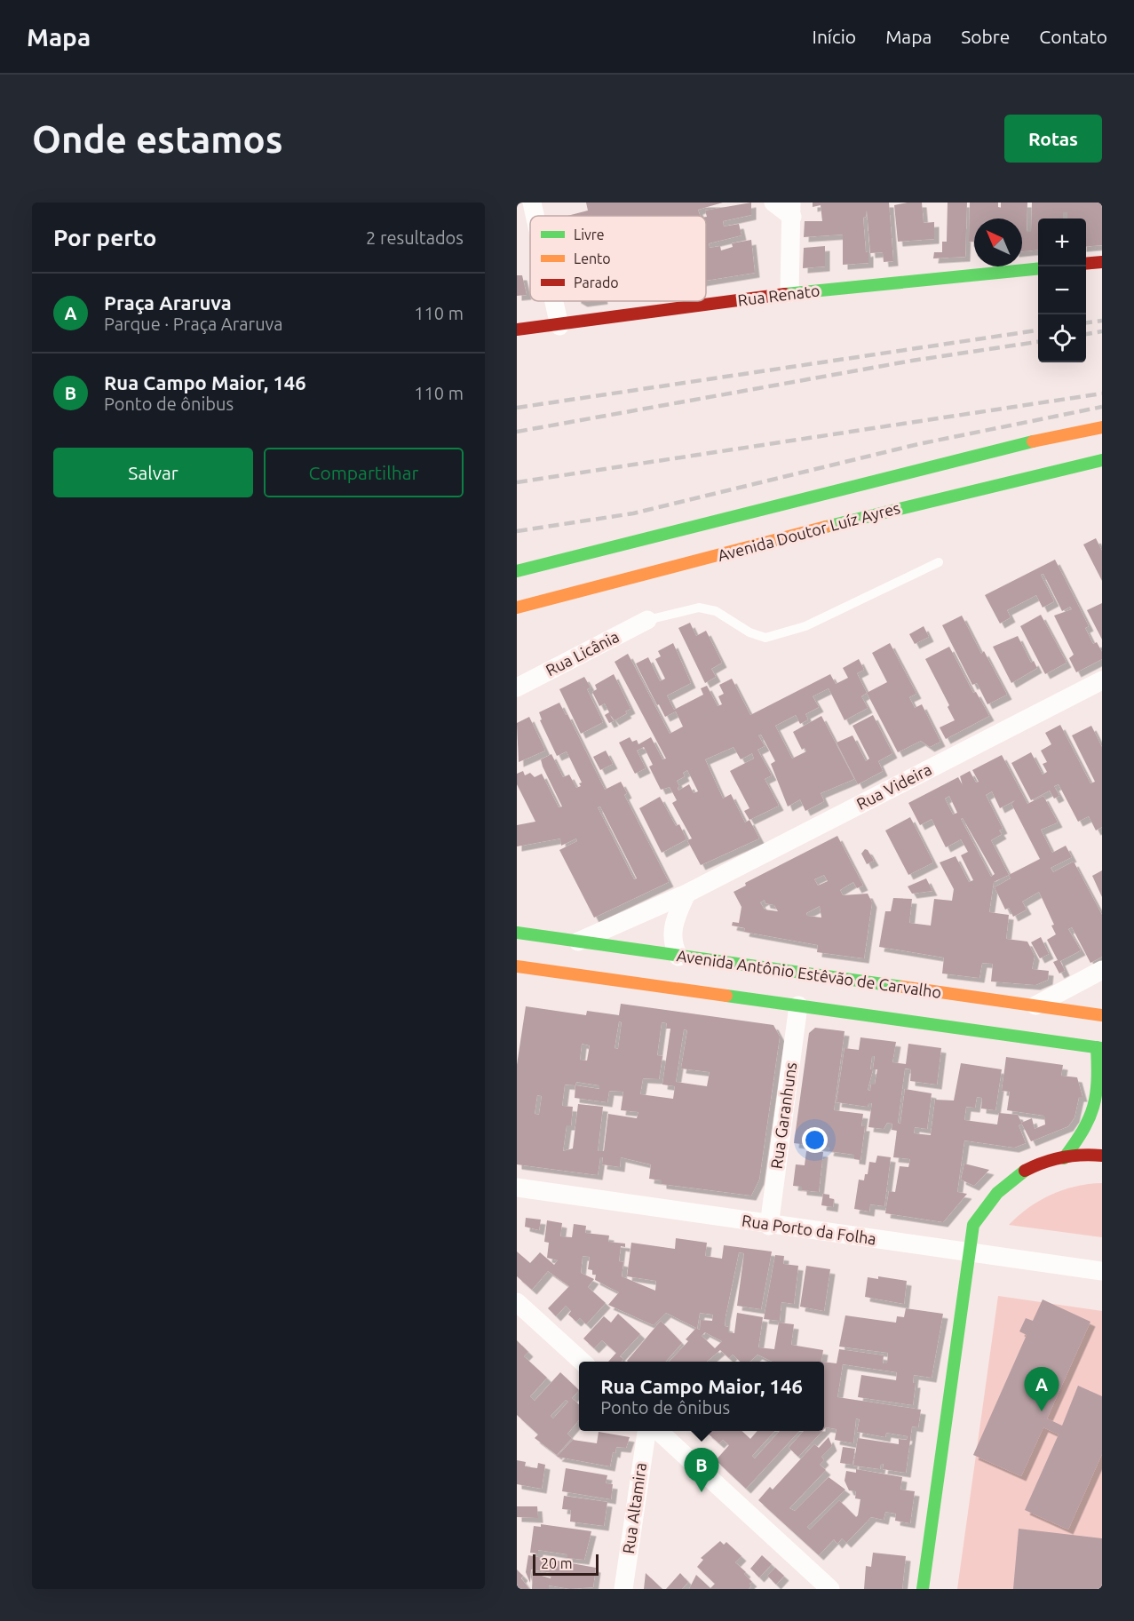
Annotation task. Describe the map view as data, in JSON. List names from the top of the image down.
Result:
{
  "streets": {
    "main road": ["Rua Renato", "Avenida Doutor Luíz Ayres", "Avenida Antônio Estêvão de Carvalho"],
    "street": [
      "Rua Licânia",
      "Rua Videira",
      "Rua Garanhuns",
      "Rua Porto da Folha",
      "Rua Altamira"
    ]
  },
  "crossings": [
    ["Rua Videira", "Avenida Antônio Estêvão de Carvalho"],
    ["Avenida Antônio Estêvão de Carvalho", "Rua Garanhuns"],
    ["Rua Garanhuns", "Rua Porto da Folha"]
  ],
  "legend": ["Livre", "Lento", "Parado"],
  "scale_bar": "20 m",
  "north": "top left",
  "page": {
    "header": "Mapa",
    "nav": [
      "Início",
      "Mapa",
      "Sobre",
      "Contato"
    ],
    "buttons": [
      "Rotas",
      ["Salvar", "Compartilhar"]
    ],
    "title": "Onde estamos",
    "heading": ["Por perto", "2 resultados"],
    "map_buttons": ["+", "−"],
    "list": [
      {
        "mark": "A",
        "name": "Praça Araruva",
        "note": "Parque · Praça Araruva",
        "value": "110 m"
      },
      {
        "mark": "B",
        "name": "Rua Campo Maior, 146",
        "note": "Ponto de ônibus",
        "value": "110 m"
      }
    ],
    "popup": ["Rua Campo Maior, 146", "Ponto de ônibus"],
    "pins": ["A", "B"],
    "scale": "20 m"
  }
}
